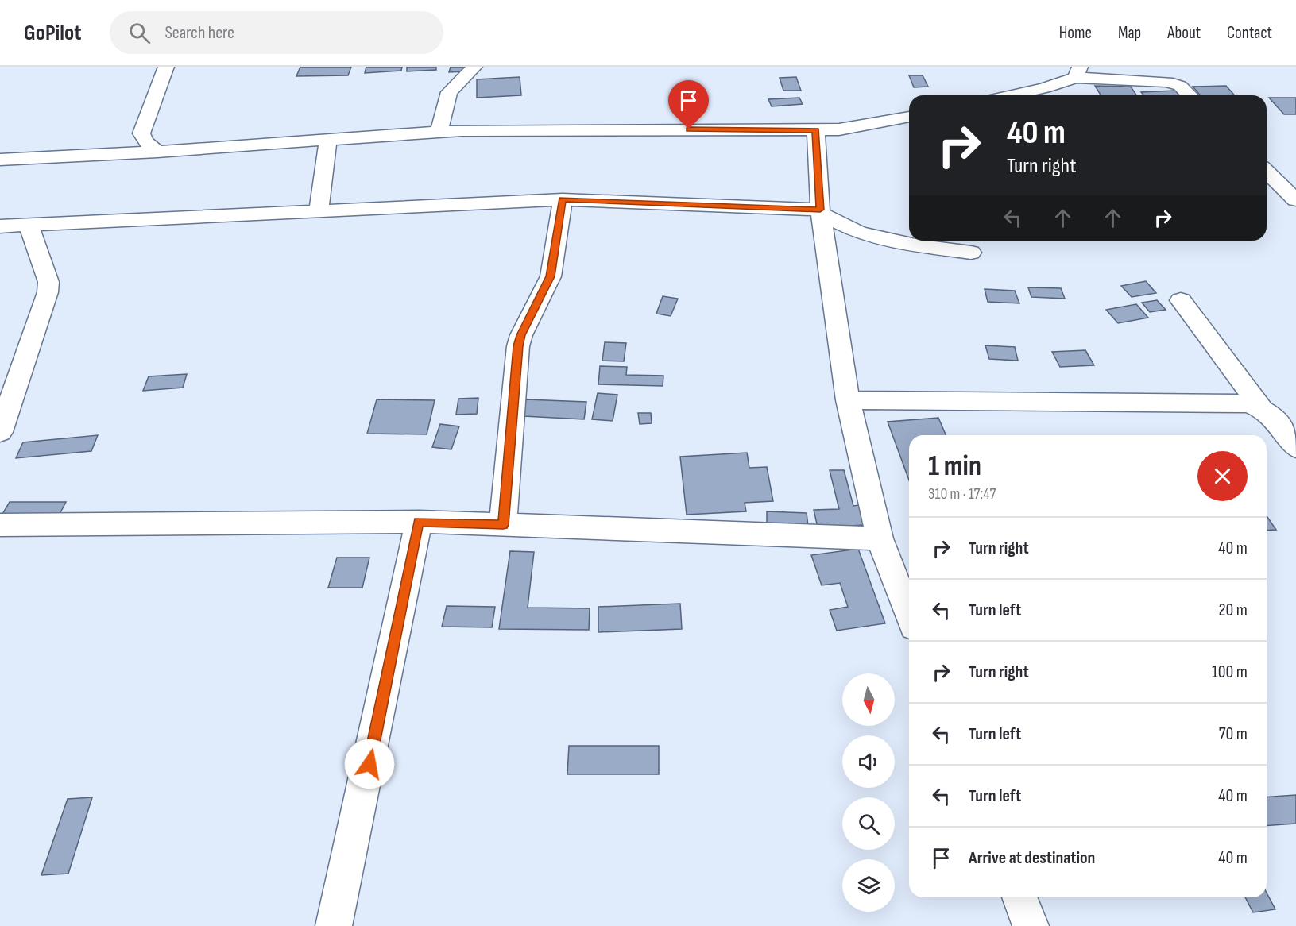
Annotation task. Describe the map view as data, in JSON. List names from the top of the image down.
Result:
{
  "north": "bottom",
  "page": {
    "header": "GoPilot",
    "search": "Search here",
    "nav": [
      "Home",
      "Map",
      "About",
      "Contact"
    ],
    "turn": ["40 m", "Turn right"],
    "heading": ["1 min", "310 m · 17:47"],
    "list": [
      {
        "name": "Turn right",
        "value": "40 m"
      },
      {
        "name": "Turn left",
        "value": "20 m"
      },
      {
        "name": "Turn right",
        "value": "100 m"
      },
      {
        "name": "Turn left",
        "value": "70 m"
      },
      {
        "name": "Turn left",
        "value": "40 m"
      },
      {
        "name": "Arrive at destination",
        "value": "40 m"
      }
    ]
  }
}
